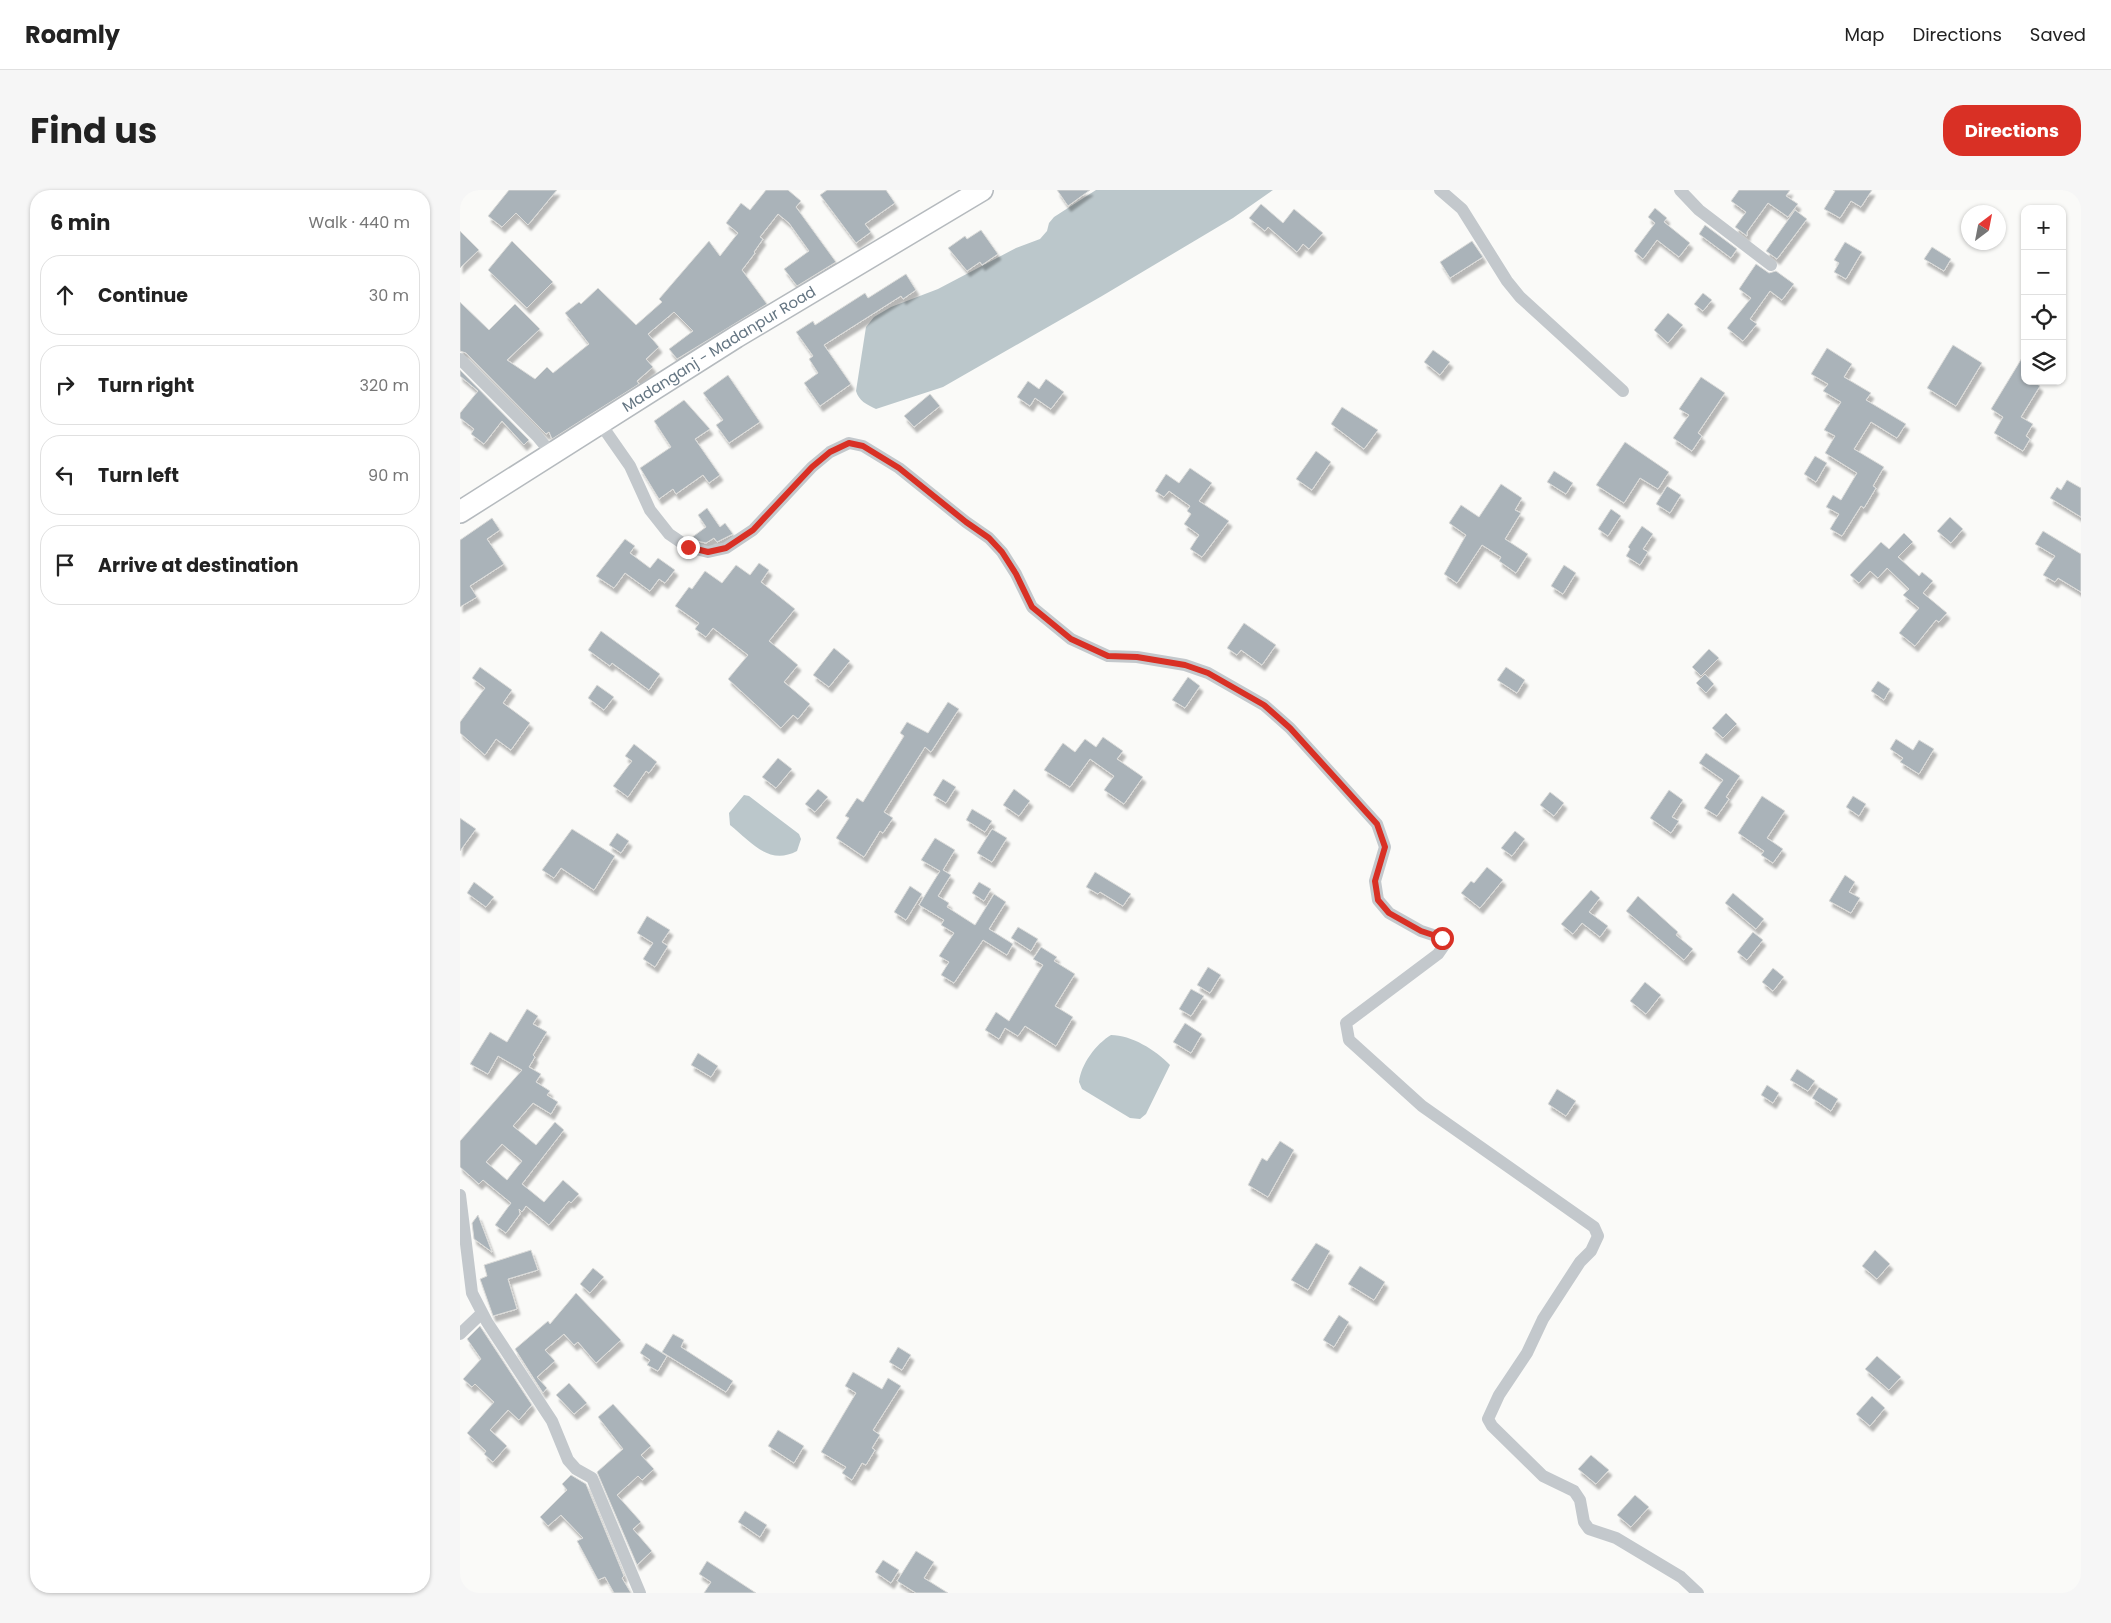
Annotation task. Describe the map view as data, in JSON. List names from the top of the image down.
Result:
{
  "streets": {
    "main road": ["Madanganj - Madanpur Road"]
  },
  "north": "top right",
  "page": {
    "header": "Roamly",
    "nav": ["Map", "Directions", "Saved"],
    "title": "Find us",
    "buttons": "Directions",
    "heading": ["6 min", "Walk · 440 m"],
    "map_buttons": ["+", "−"],
    "list": [
      ["Continue", "30 m"],
      ["Turn right", "320 m"],
      ["Turn left", "90 m"],
      "Arrive at destination"
    ]
  }
}
